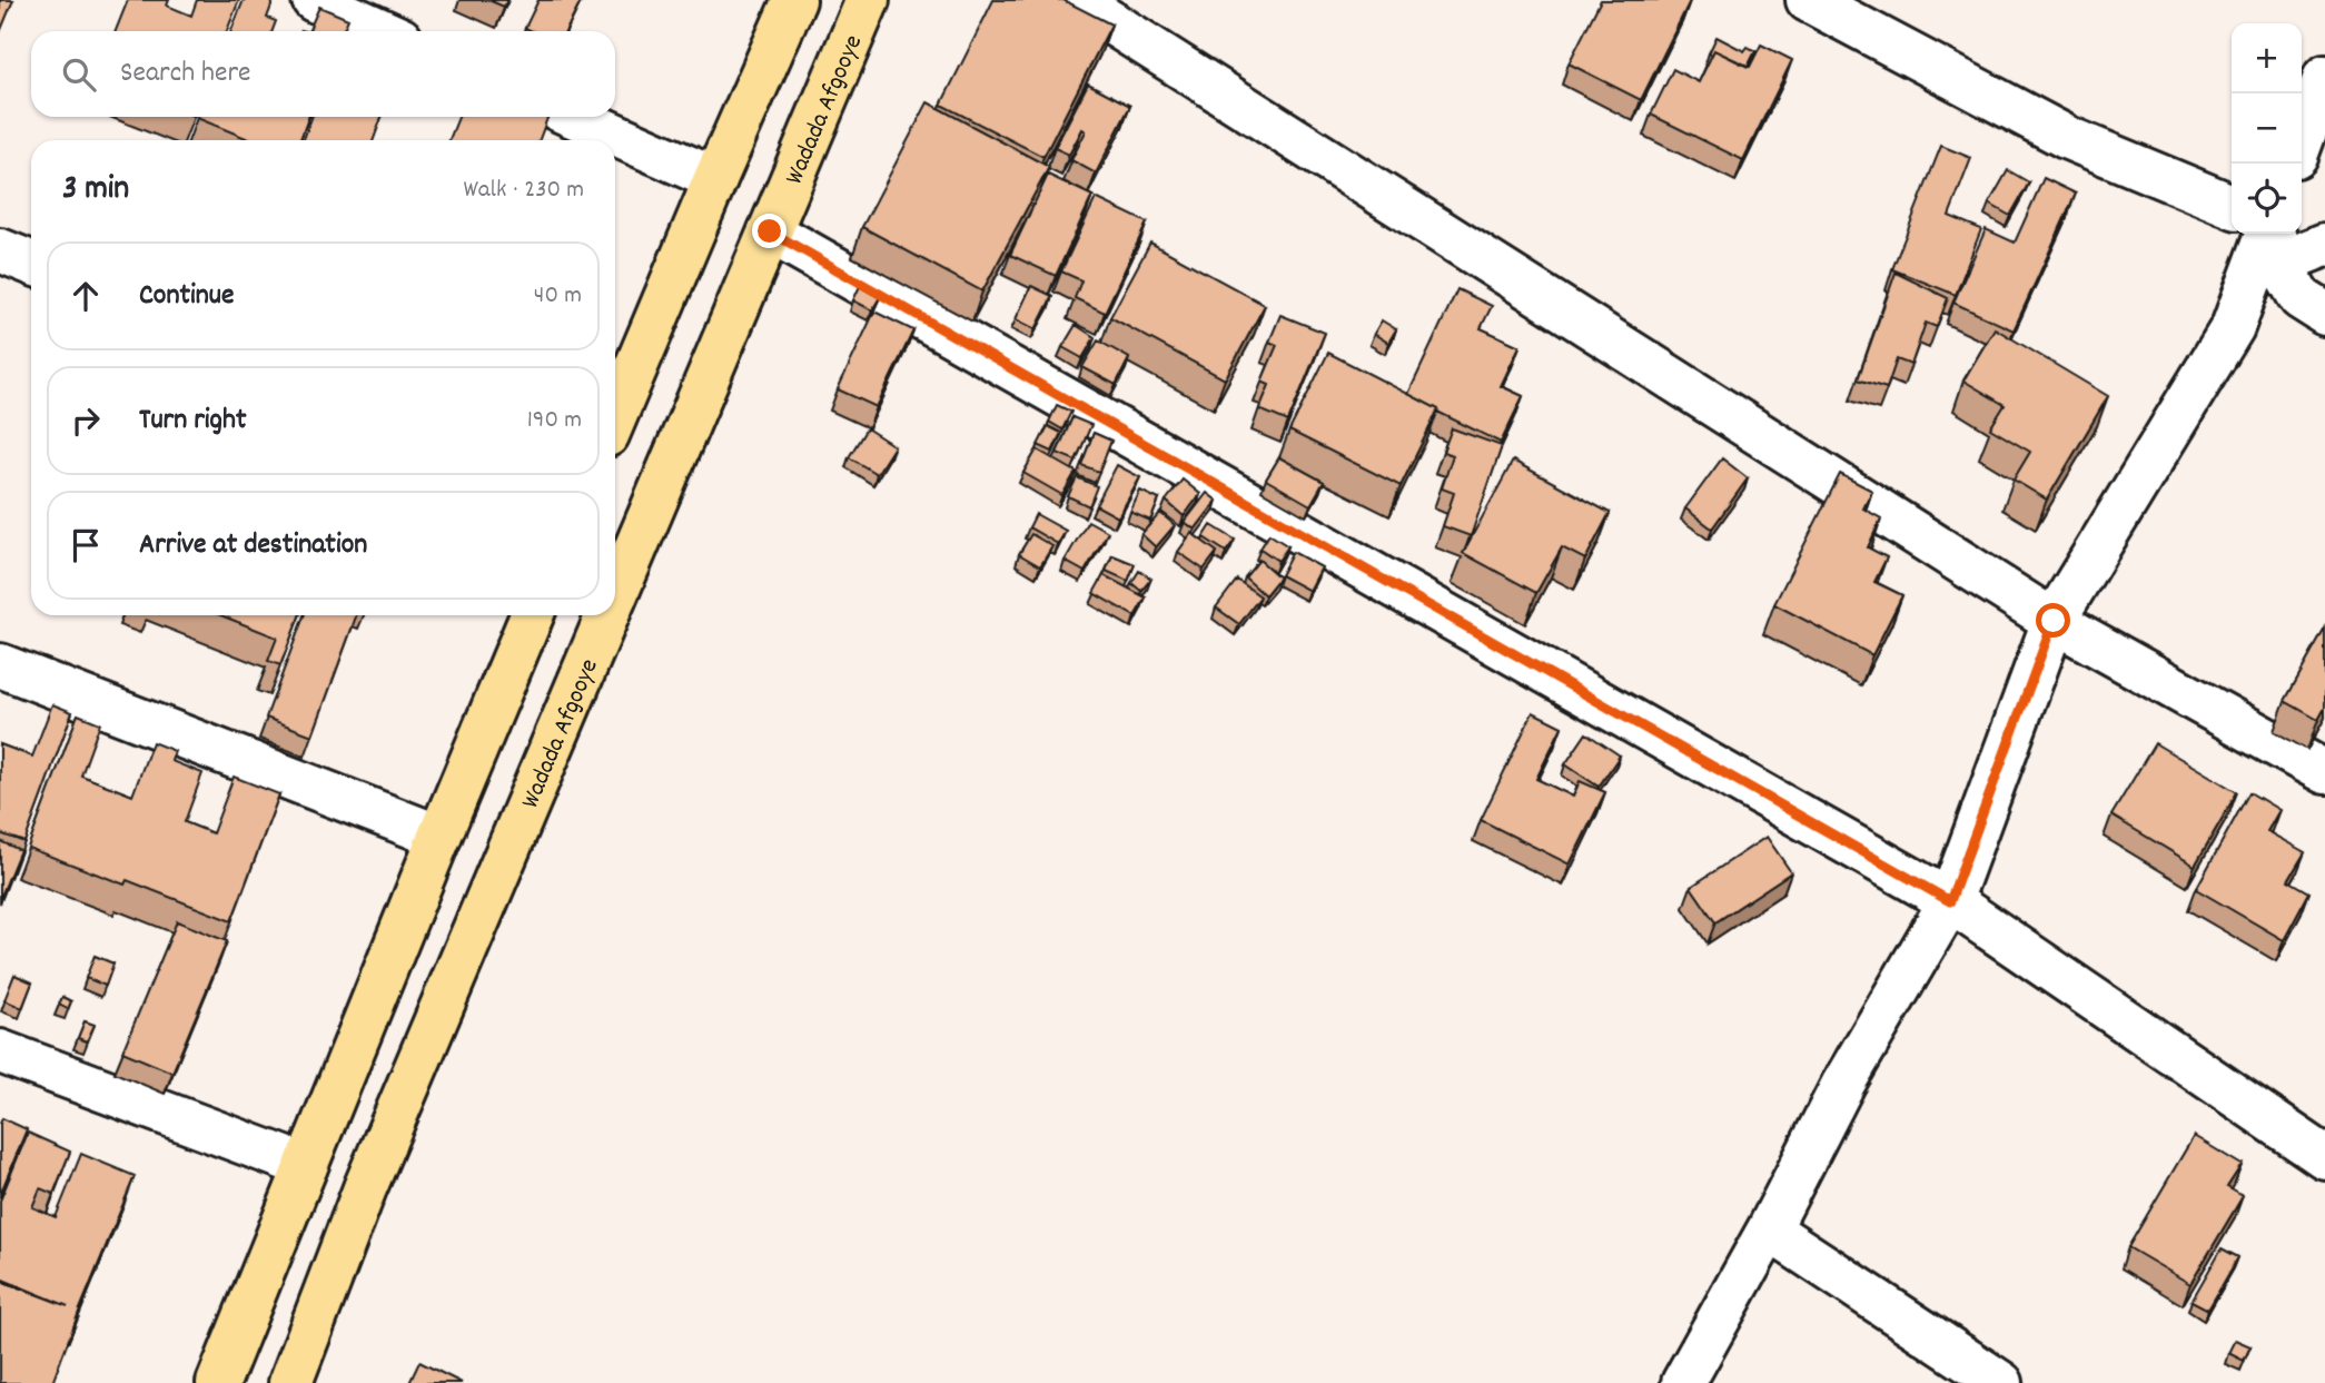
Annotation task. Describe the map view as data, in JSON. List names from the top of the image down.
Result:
{
  "streets": {
    "highway": ["Wadada Afgooye"]
  },
  "page": {
    "map_buttons": ["+", "−"],
    "search": "Search here",
    "heading": ["3 min", "Walk · 230 m"],
    "list": [
      ["Continue", "40 m"],
      ["Turn right", "190 m"],
      "Arrive at destination"
    ]
  }
}
